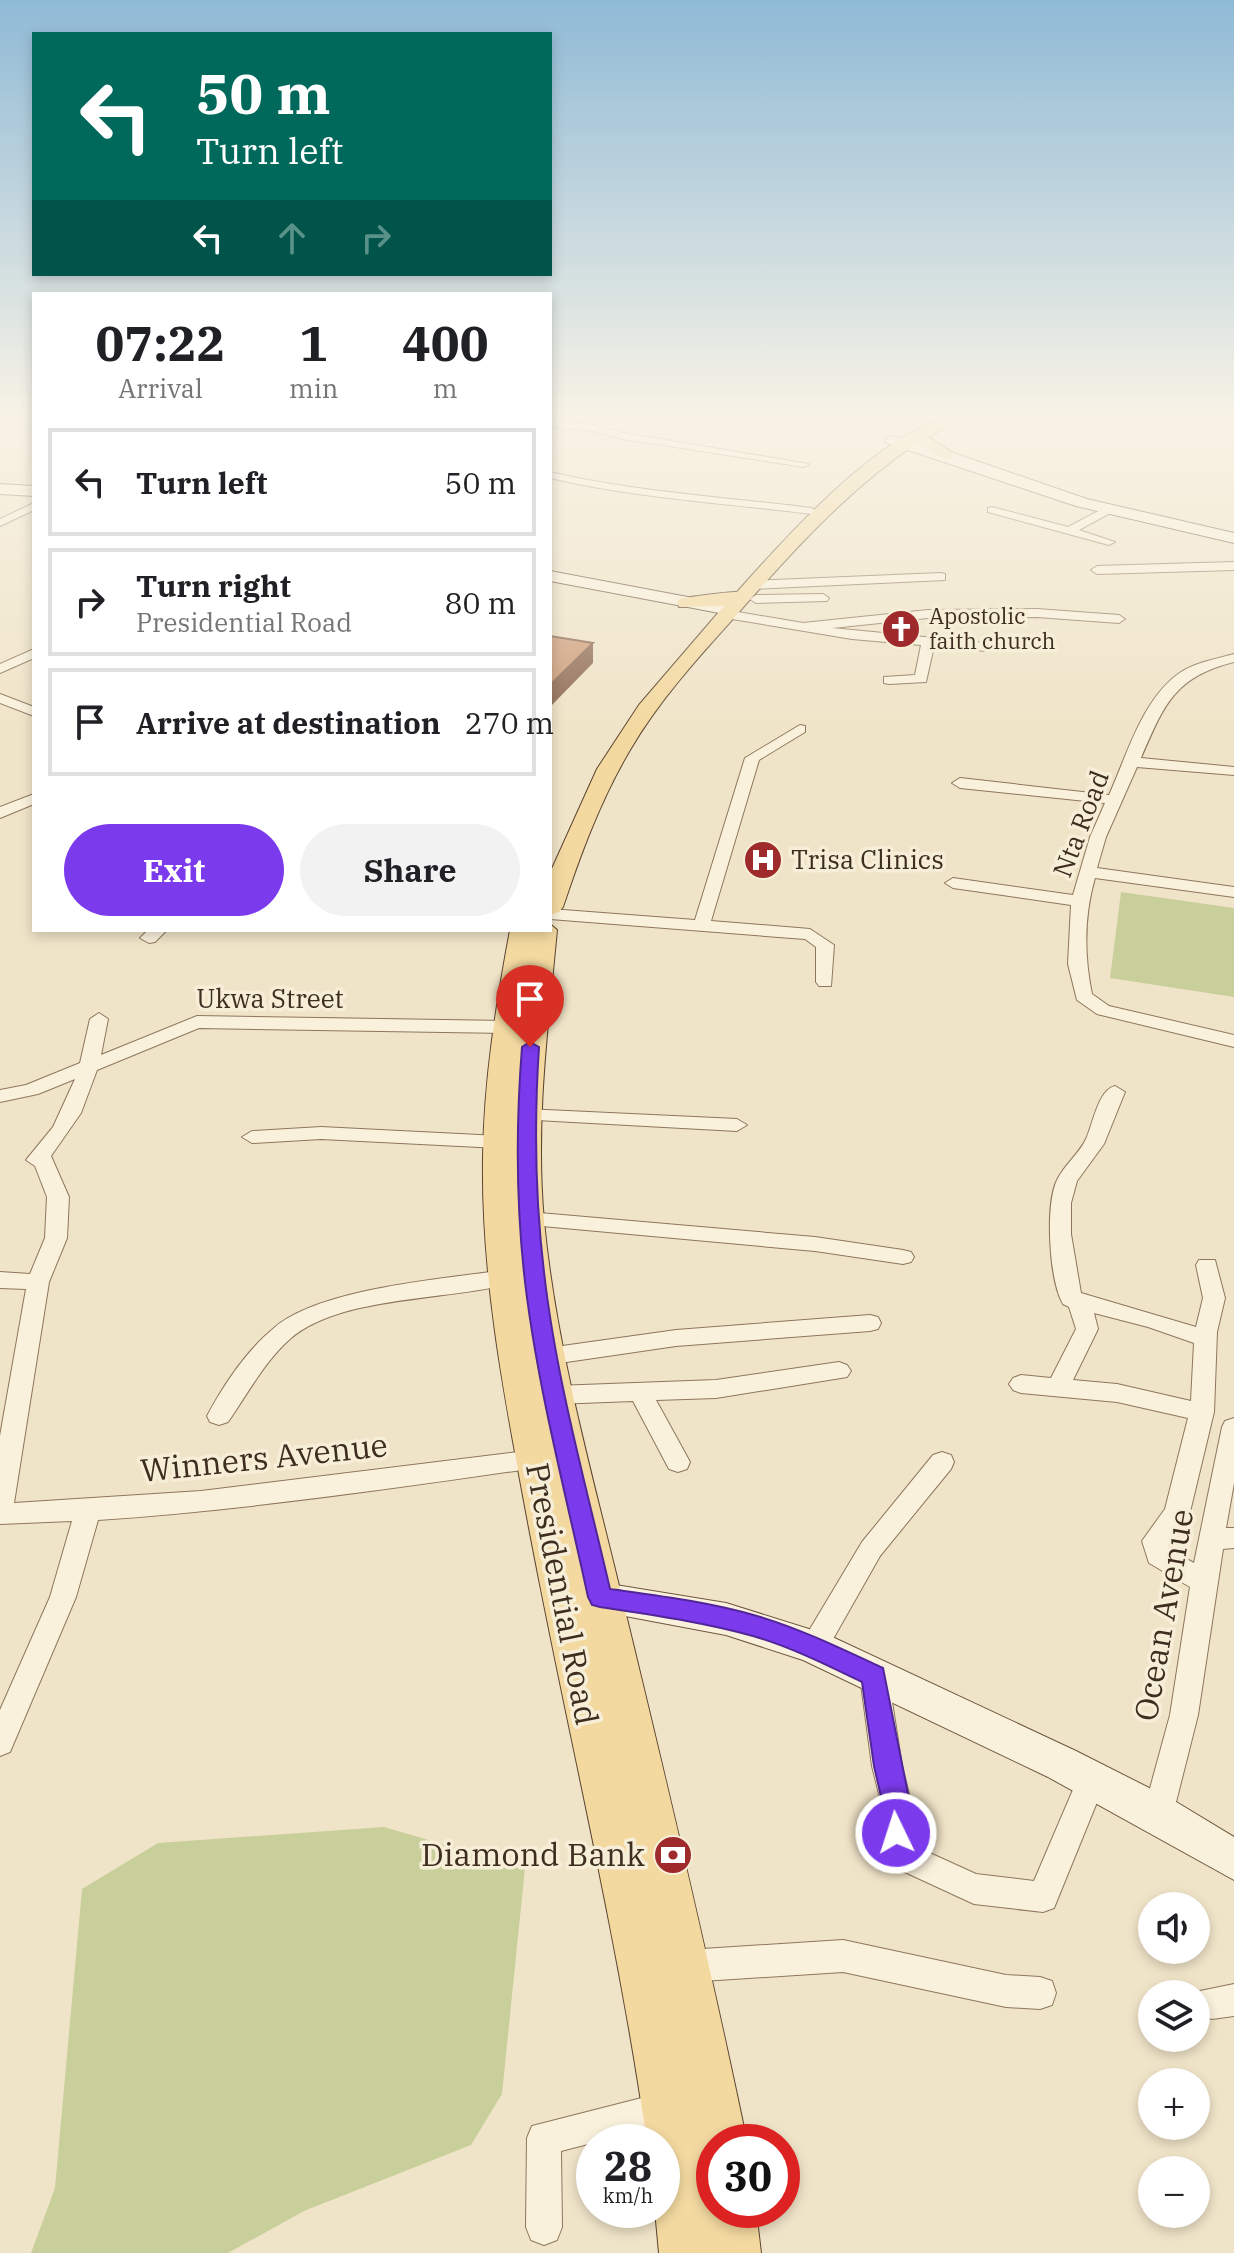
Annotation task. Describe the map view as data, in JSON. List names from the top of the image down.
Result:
{
  "streets": {
    "main road": ["Presidential Road"],
    "street": [
      "Nta Road",
      "Ukwa Street",
      "Winners Avenue",
      "Ocean Avenue"
    ]
  },
  "crossings": [
    ["Ukwa Street", "Presidential Road"],
    ["Winners Avenue", "Presidential Road"]
  ],
  "places": {
    "church": ["Apostolic faith church"],
    "hospital": ["Trisa Clinics"],
    "bank": ["Diamond Bank"]
  },
  "page": {
    "turn": ["50 m", "Turn left"],
    "eta": [
      "07:22",
      "Arrival",
      "1",
      "min",
      "400",
      "m"
    ],
    "list": [
      {
        "name": "Turn left",
        "value": "50 m"
      },
      {
        "name": "Turn right",
        "note": "Presidential Road",
        "value": "80 m"
      },
      {
        "name": "Arrive at destination",
        "value": "270 m"
      }
    ],
    "buttons": ["Exit", "Share"],
    "map_buttons": ["+", "−"],
    "speed": "28 km/h",
    "limit": "30"
  }
}
